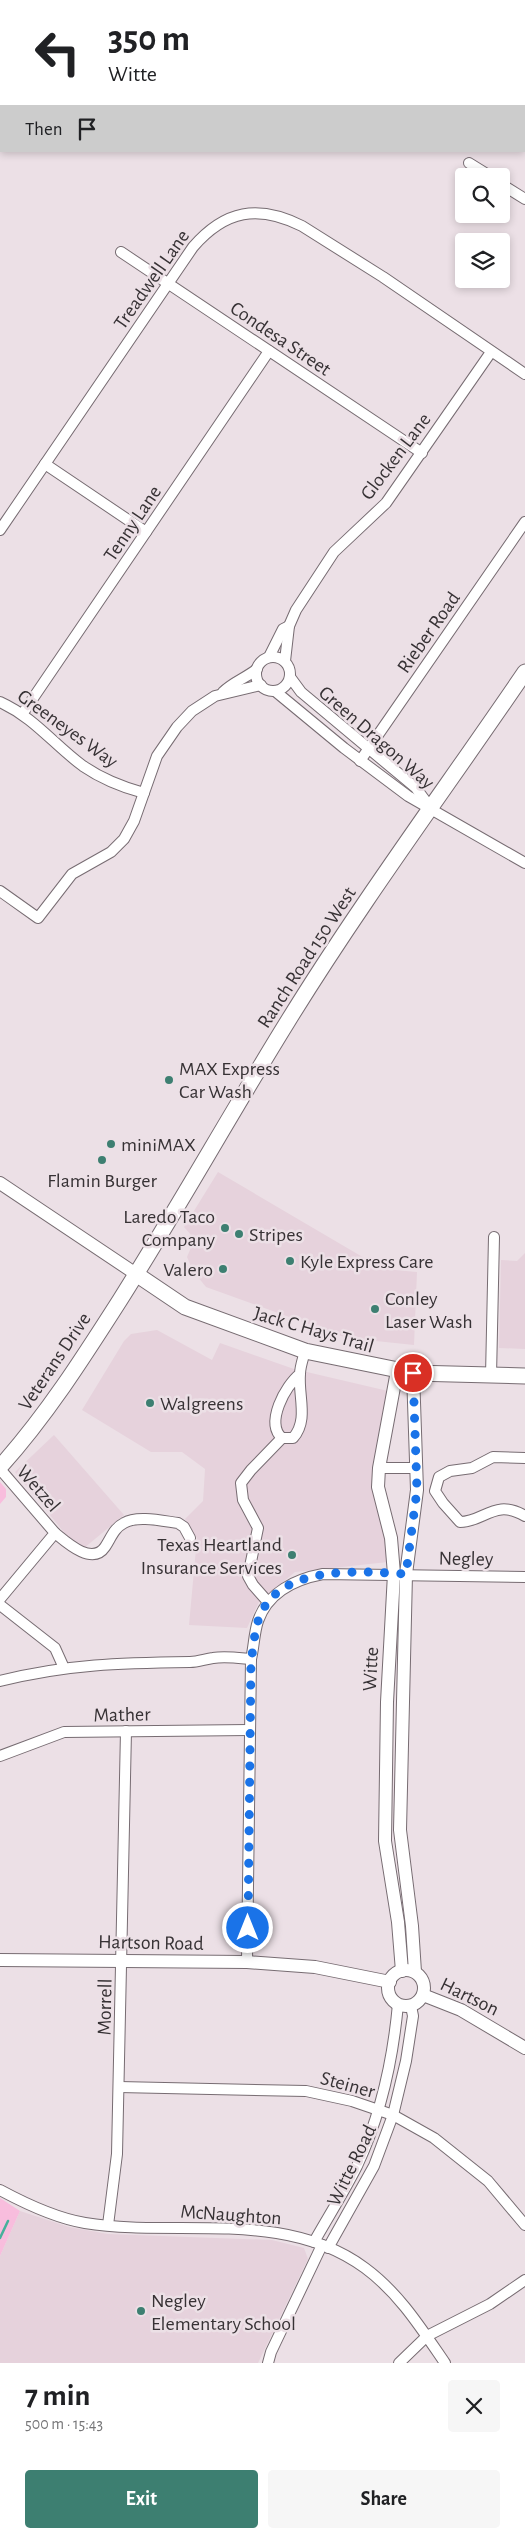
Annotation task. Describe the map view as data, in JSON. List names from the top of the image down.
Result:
{
  "streets": {
    "main road": ["Ranch Road 150 West", "Jack C Hays Trail", "Veterans Drive"],
    "street": [
      "Treadwell Lane",
      "Condesa Street",
      "Glocken Lane",
      "Tenny Lane",
      "Rieber Road",
      "Greeneyes Way",
      "Green Dragon Way",
      "Wetzel",
      "Negley",
      "Witte",
      "Mather",
      "Hartson Road",
      "Hartson",
      "Morrell",
      "Steiner",
      "Witte Road",
      "McNaughton"
    ]
  },
  "crossings": [
    ["Treadwell Lane", "Condesa Street"],
    ["Treadwell Lane", "Glocken Lane"],
    ["Condesa Street", "Glocken Lane"],
    ["Condesa Street", "Tenny Lane"],
    ["Glocken Lane", "Green Dragon Way"],
    ["Tenny Lane", "Greeneyes Way"],
    ["Rieber Road", "Green Dragon Way"],
    ["Green Dragon Way", "Ranch Road 150 West"],
    ["Ranch Road 150 West", "Jack C Hays Trail"],
    ["Ranch Road 150 West", "Veterans Drive"],
    ["Jack C Hays Trail", "Veterans Drive"],
    ["Jack C Hays Trail", "Witte"],
    ["Veterans Drive", "Wetzel"],
    ["Negley", "Witte"],
    ["Negley", "Mather"],
    ["Negley", "Hartson Road"],
    ["Witte", "Hartson Road"],
    ["Witte", "Hartson"],
    ["Witte", "Witte Road"],
    ["Mather", "Morrell"],
    ["Hartson Road", "Hartson"],
    ["Hartson Road", "Morrell"],
    ["Hartson Road", "Witte Road"],
    ["Hartson", "Witte Road"],
    ["Morrell", "Steiner"],
    ["Morrell", "McNaughton"],
    ["Steiner", "Witte Road"],
    ["Witte Road", "McNaughton"]
  ],
  "places": [
    "MAX Express Car Wash",
    "miniMAX",
    "Flamin Burger",
    "Laredo Taco Company",
    "Stripes",
    "Kyle Express Care",
    "Valero",
    "Conley Laser Wash",
    "Walgreens",
    "Texas Heartland Insurance Services",
    "Negley Elementary School"
  ],
  "page": {
    "turn": ["350 m", "Witte"],
    "then": "Then",
    "heading": ["7 min", "500 m · 15:43"],
    "buttons": ["Exit", "Share"]
  }
}
